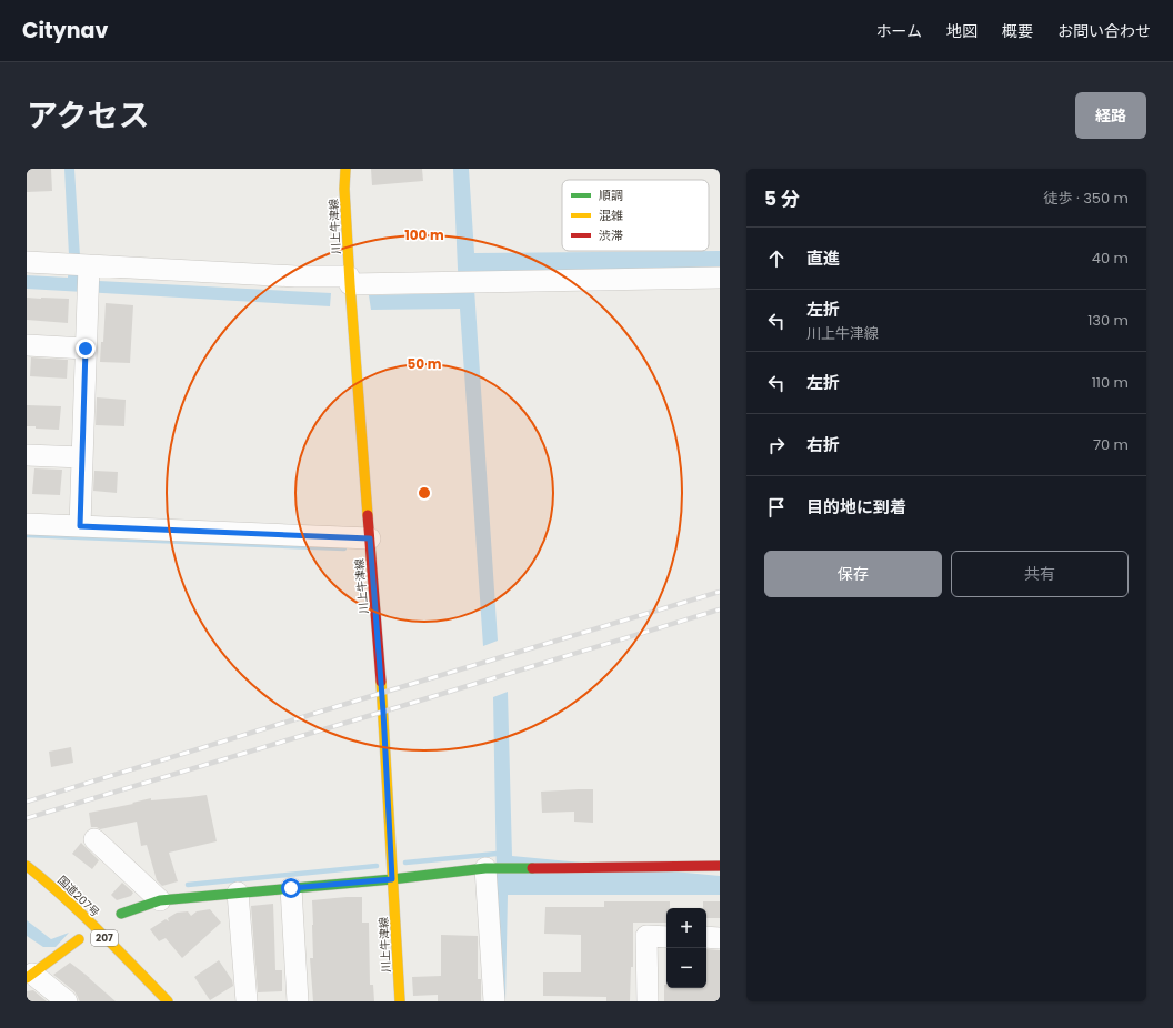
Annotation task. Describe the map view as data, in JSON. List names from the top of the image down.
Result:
{
  "streets": {
    "main road": ["川上牛津線", "国道207号", "207"]
  },
  "legend": ["順調", "混雑", "渋滞"],
  "page": {
    "header": "Citynav",
    "nav": [
      "ホーム",
      "地図",
      "概要",
      "お問い合わせ"
    ],
    "title": "アクセス",
    "buttons": [
      "経路",
      ["保存", "共有"]
    ],
    "heading": ["5 分", "徒歩 · 350 m"],
    "list": [
      ["直進", "40 m"],
      ["左折", "川上牛津線", "130 m"],
      ["左折", "110 m"],
      ["右折", "70 m"],
      "目的地に到着"
    ],
    "map_buttons": ["+", "−"]
  },
  "rings": ["100 m", "50 m"]
}
